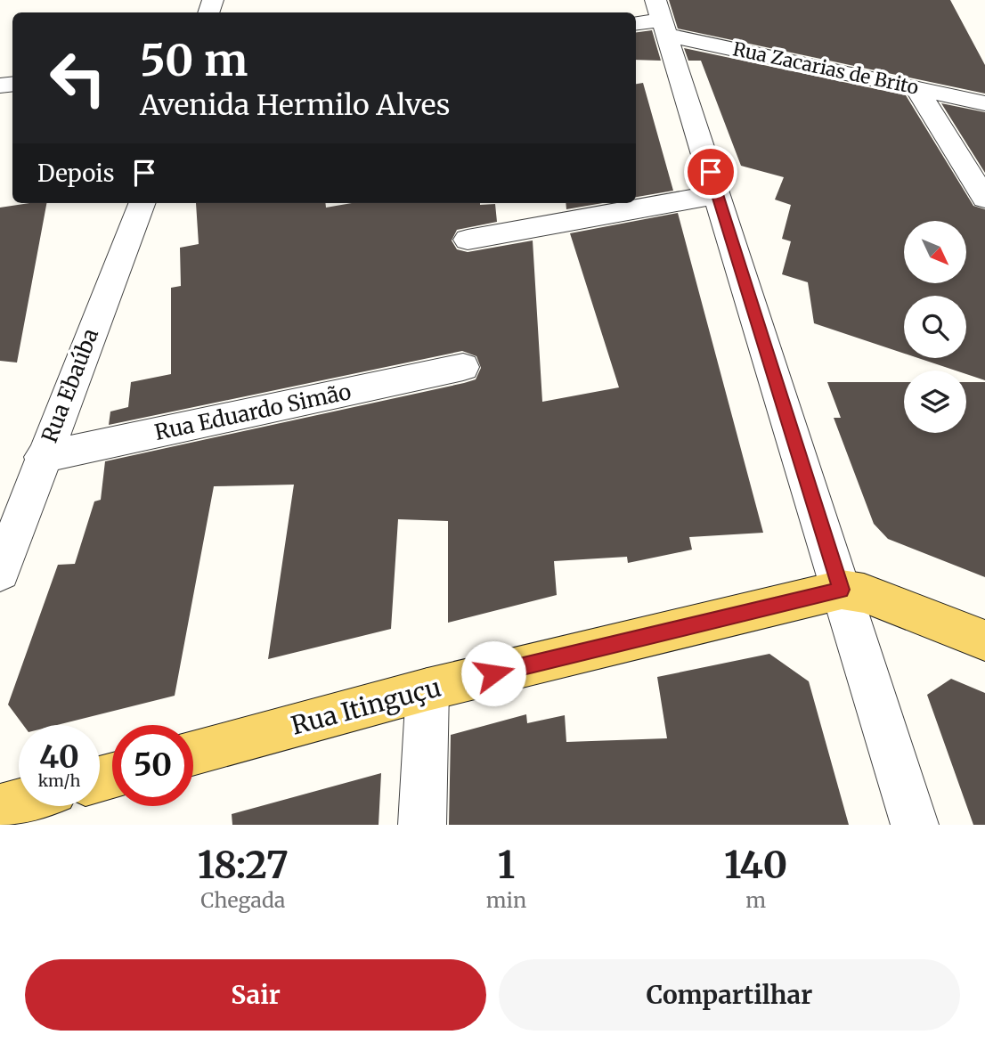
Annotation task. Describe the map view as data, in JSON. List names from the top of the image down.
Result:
{
  "streets": {
    "main road": ["Rua Itinguçu"],
    "street": ["Rua Zacarias de Brito", "Rua Ebaúba", "Rua Eduardo Simão"]
  },
  "crossings": [
    ["Rua Ebaúba", "Rua Eduardo Simão"]
  ],
  "north": "bottom right",
  "page": {
    "turn": ["50 m", "Avenida Hermilo Alves"],
    "then": "Depois",
    "speed": "40 km/h",
    "limit": "50",
    "eta": [
      "18:27",
      "Chegada",
      "1",
      "min",
      "140",
      "m"
    ],
    "buttons": ["Sair", "Compartilhar"]
  }
}
